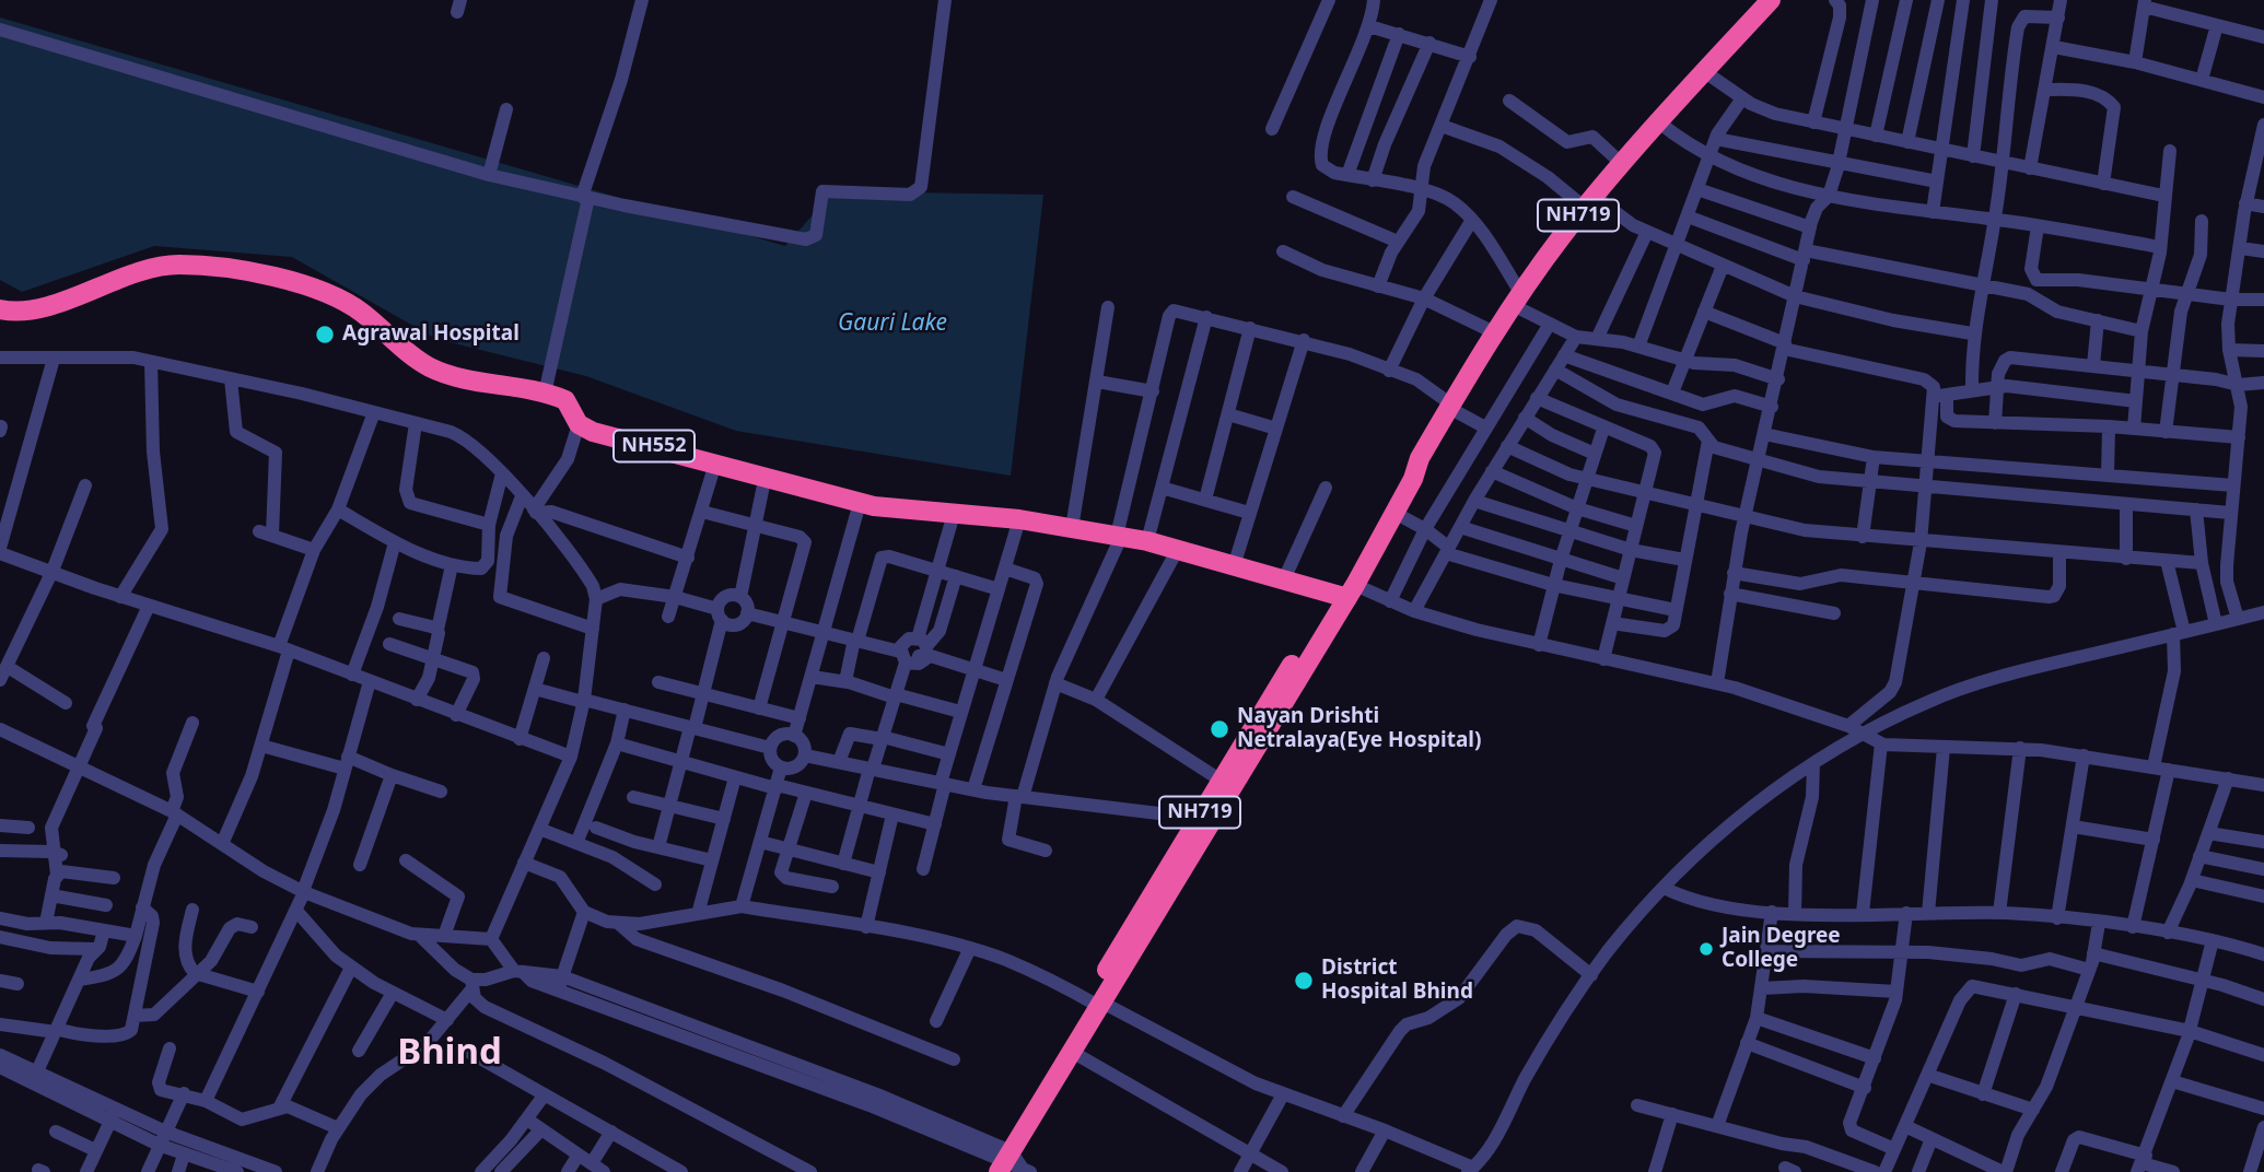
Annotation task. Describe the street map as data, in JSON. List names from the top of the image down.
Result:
{
  "streets": {
    "highway": ["NH719", "NH552"]
  },
  "crossings": [
    ["NH719", "NH552"]
  ],
  "districts": ["Bhind"],
  "water": ["Gauri Lake"],
  "places": [
    "Agrawal Hospital",
    "Nayan Drishti Netralaya(Eye Hospital)",
    "Jain Degree College",
    "District Hospital Bhind"
  ]
}
